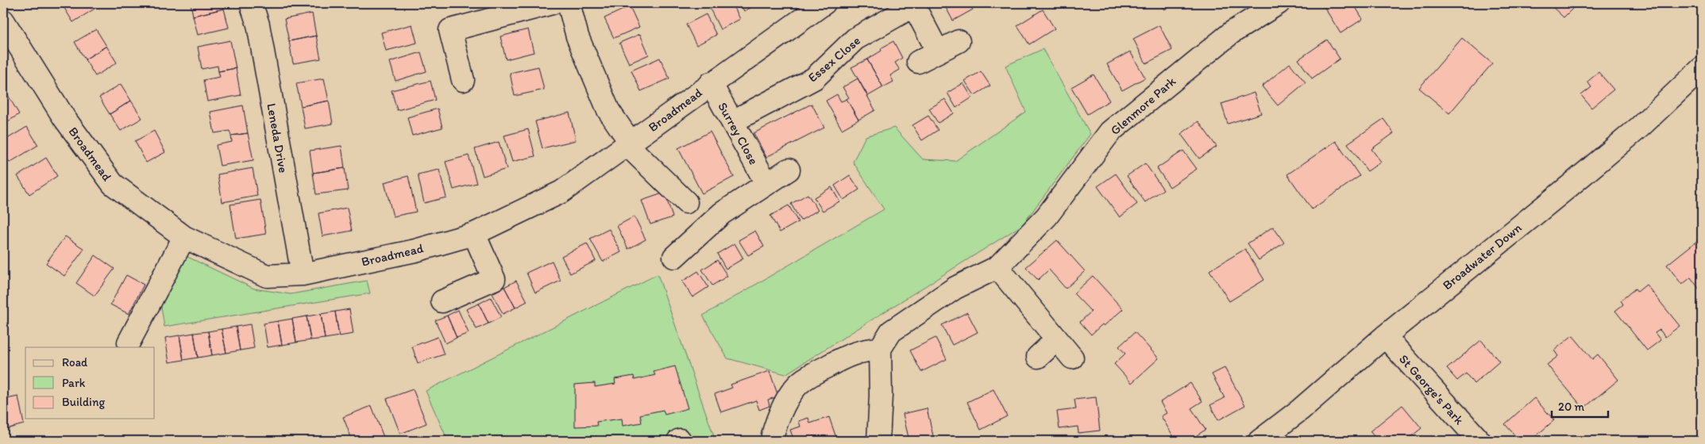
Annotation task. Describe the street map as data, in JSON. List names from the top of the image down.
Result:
{
  "streets": {
    "street": [
      "Essex Close",
      "Glenmore Park",
      "Broadmead",
      "Surrey Close",
      "Leneda Drive",
      "Broadwater Down",
      "St George's Park"
    ]
  },
  "crossings": [
    ["Essex Close", "Surrey Close"],
    ["Broadmead", "Surrey Close"],
    ["Broadmead", "Leneda Drive"],
    ["Broadwater Down", "St George's Park"]
  ],
  "legend": ["Road", "Park", "Building"],
  "scale_bar": "20 m"
}
